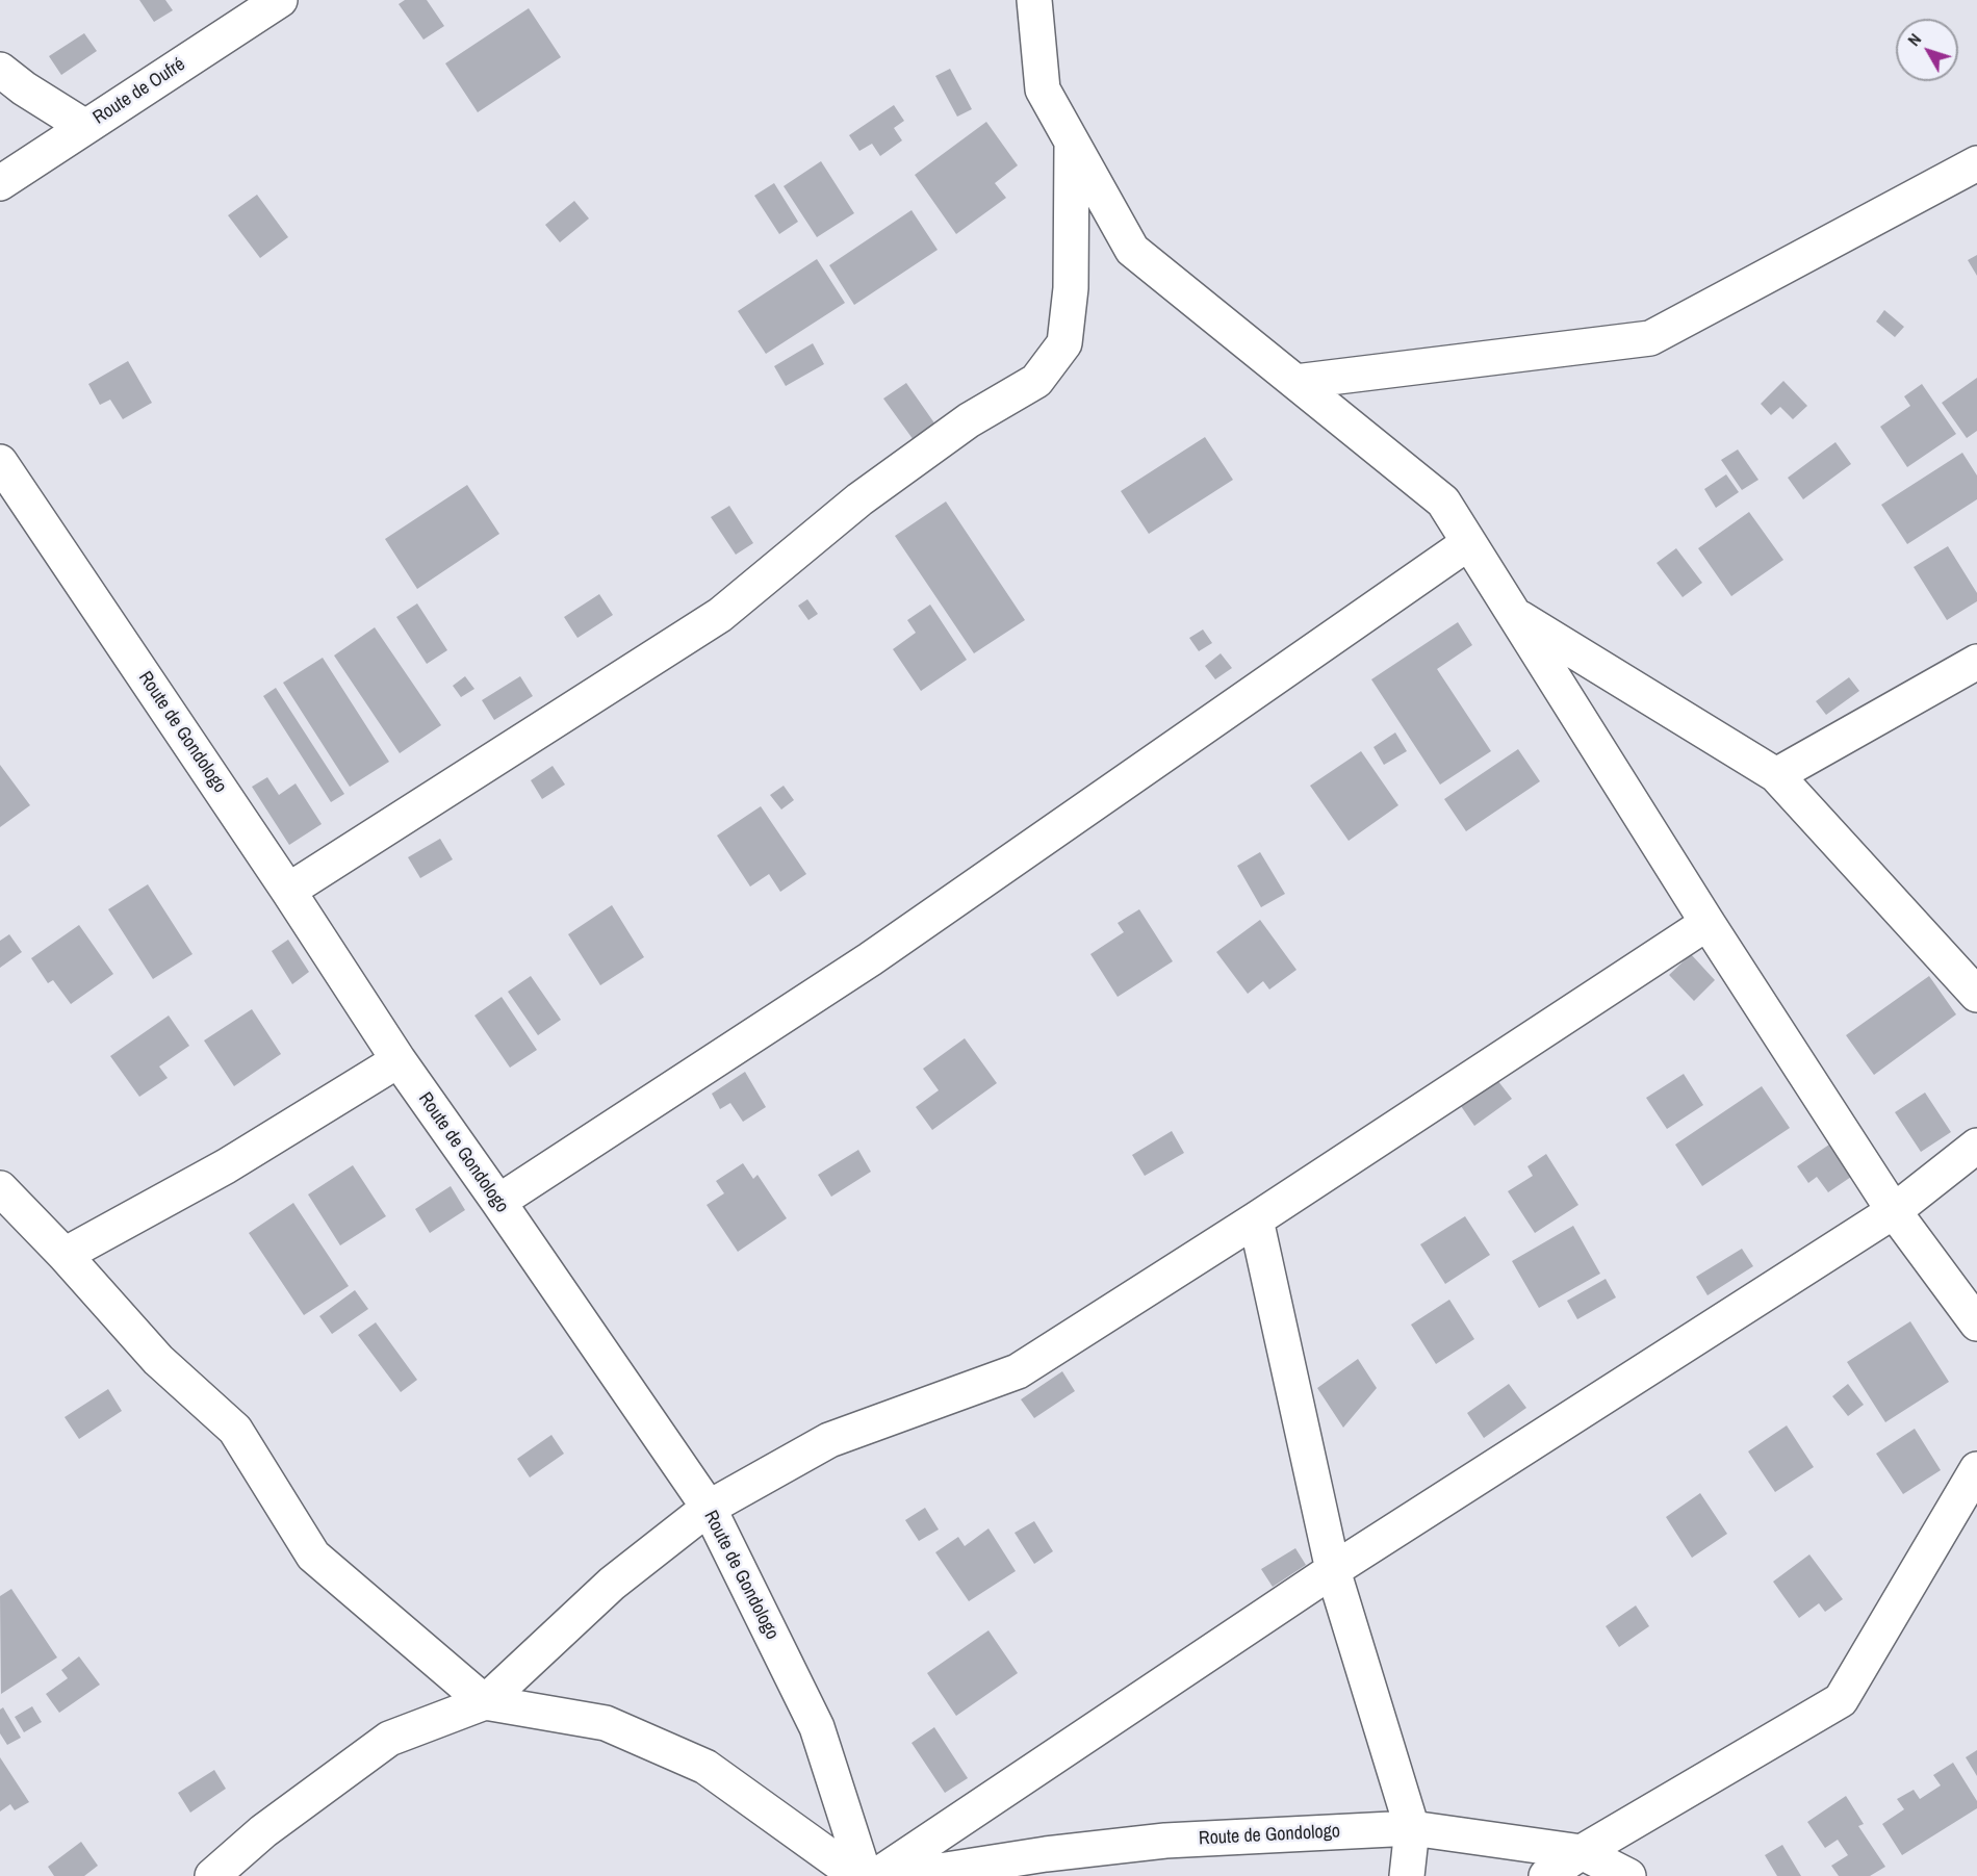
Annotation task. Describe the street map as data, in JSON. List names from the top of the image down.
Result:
{
  "streets": {
    "street": ["Route de Oufré", "Route de Gondologo"]
  },
  "north": "top left"
}
